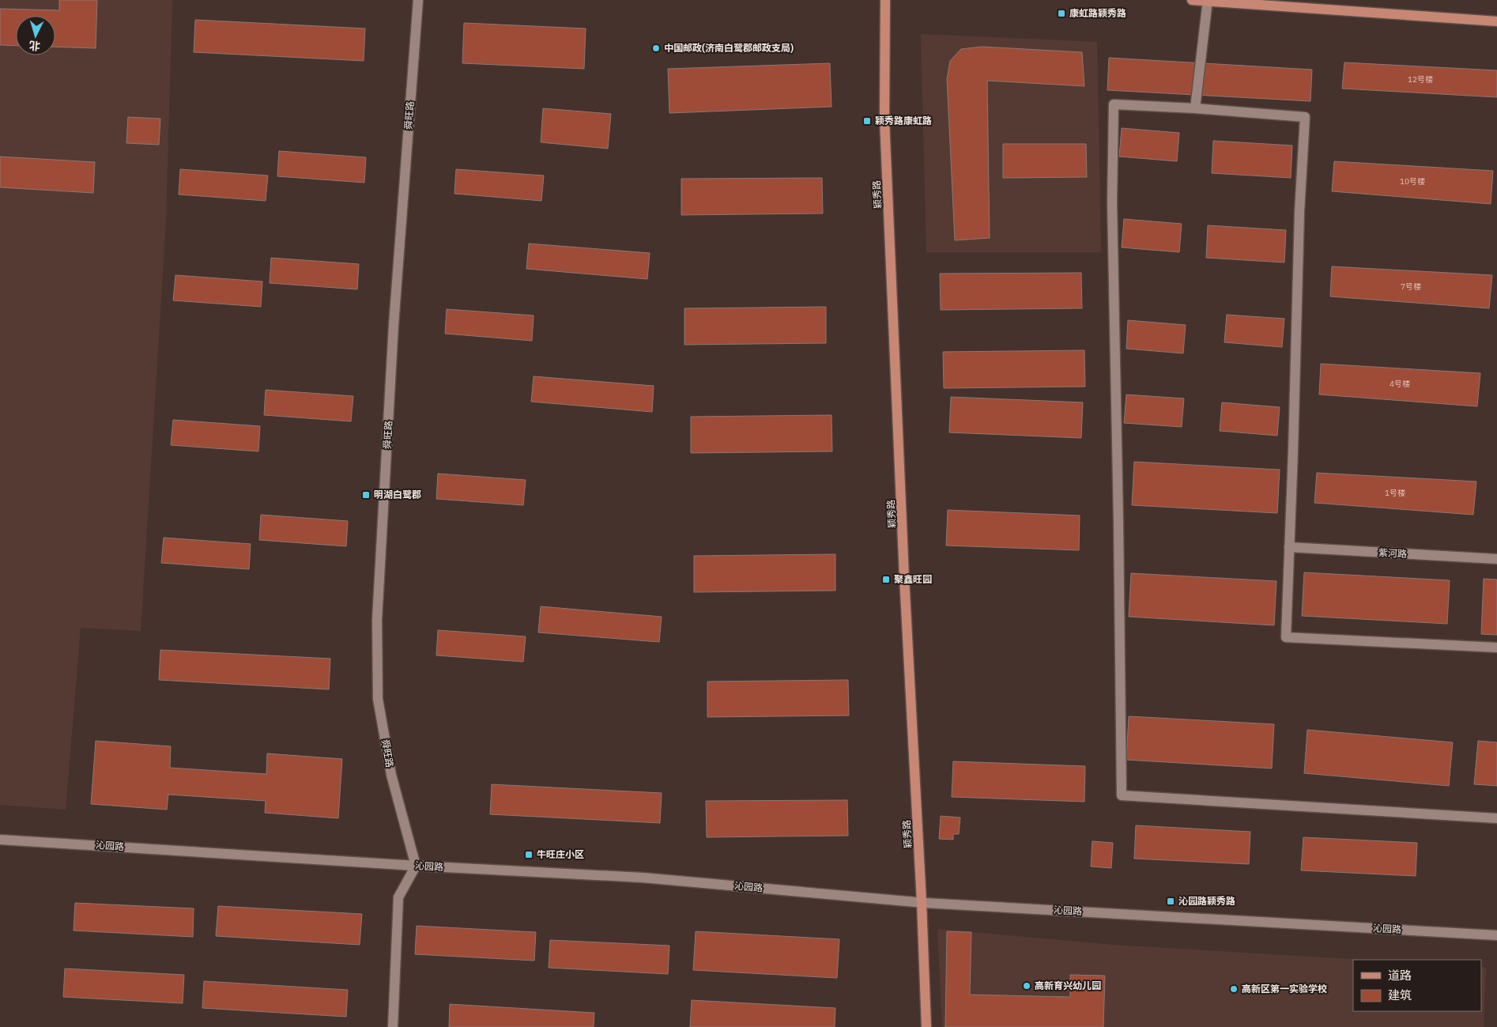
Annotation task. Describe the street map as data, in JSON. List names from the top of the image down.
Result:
{
  "streets": {
    "main road": ["颖秀路"],
    "street": ["舜旺路", "紫河路", "沁园路"]
  },
  "crossings": [
    ["舜旺路", "沁园路"],
    ["颖秀路", "沁园路"]
  ],
  "places": {
    "transit": [
      "康虹路颖秀路",
      "颖秀路康虹路",
      "明湖白鹭郡",
      "聚鑫旺园",
      "牛旺庄小区",
      "沁园路颖秀路"
    ],
    "other": ["中国邮政(济南白鹭郡邮政支局)", "高新育兴幼儿园", "高新区第一实验学校"]
  },
  "house_numbers": [
    "12号楼",
    "10号楼",
    "7号楼",
    "4号楼",
    "1号楼"
  ],
  "legend": ["道路", "建筑"],
  "north": "bottom"
}
